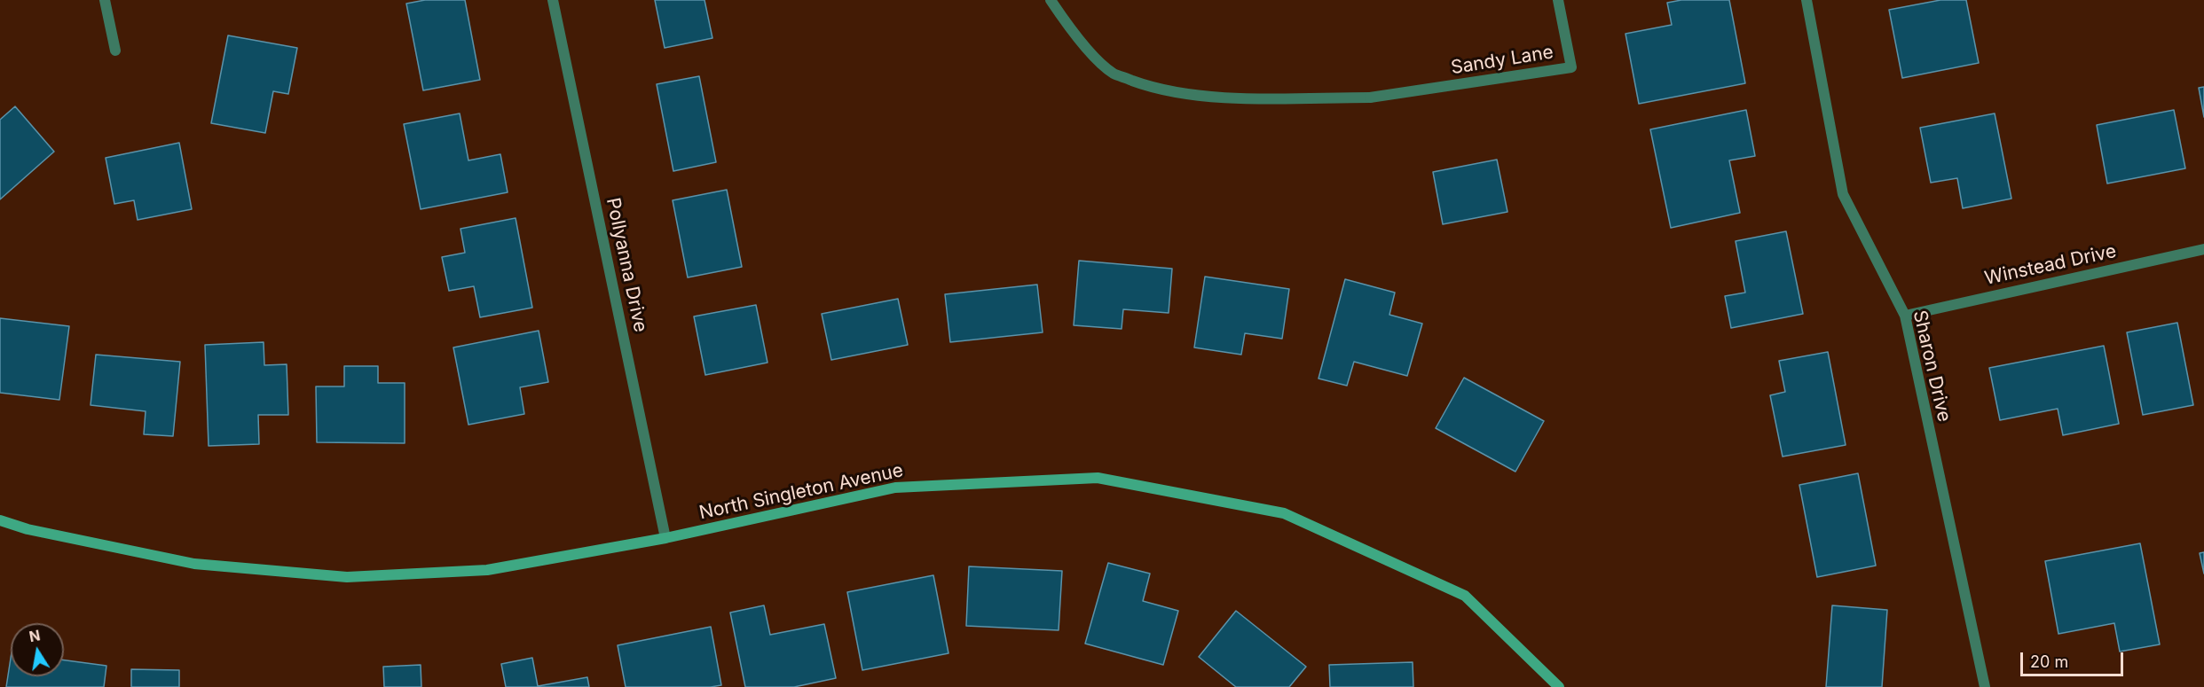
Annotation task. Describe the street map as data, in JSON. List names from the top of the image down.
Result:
{
  "streets": {
    "street": [
      "Sandy Lane",
      "Pollyanna Drive",
      "Winstead Drive",
      "Sharon Drive",
      "North Singleton Avenue"
    ]
  },
  "crossings": [
    ["Pollyanna Drive", "North Singleton Avenue"],
    ["Winstead Drive", "Sharon Drive"]
  ],
  "scale_bar": "20 m",
  "north": "top"
}
